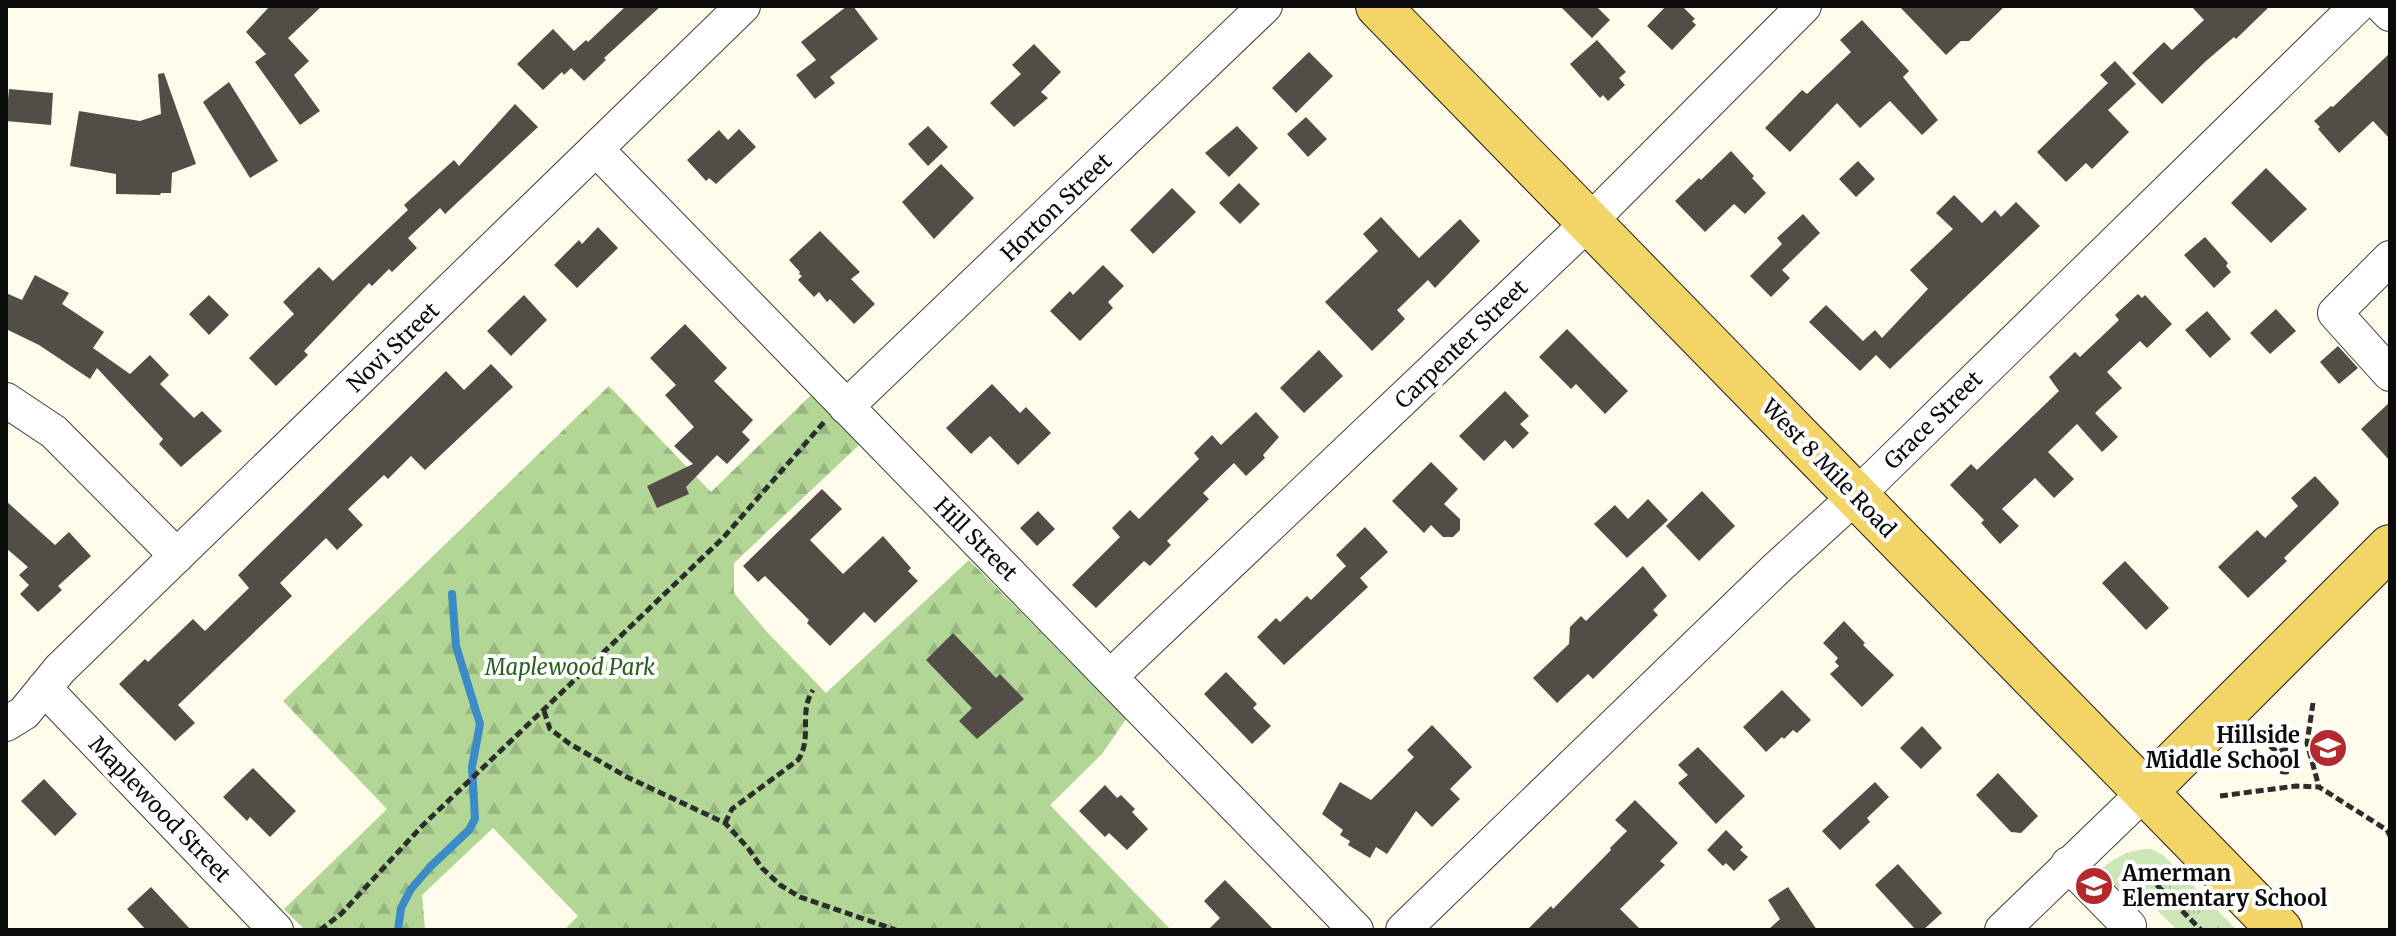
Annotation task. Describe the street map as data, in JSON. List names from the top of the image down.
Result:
{
  "streets": {
    "main road": ["West 8 Mile Road"],
    "street": [
      "Horton Street",
      "Carpenter Street",
      "Novi Street",
      "Grace Street",
      "Hill Street",
      "Maplewood Street"
    ]
  },
  "crossings": [
    ["Horton Street", "Hill Street"],
    ["Carpenter Street", "West 8 Mile Road"],
    ["Carpenter Street", "Hill Street"],
    ["Novi Street", "Hill Street"],
    ["Novi Street", "Maplewood Street"],
    ["Grace Street", "West 8 Mile Road"]
  ],
  "parks": ["Maplewood Park"],
  "places": {
    "school or university": ["Hillside Middle School", "Amerman Elementary School"]
  }
}
